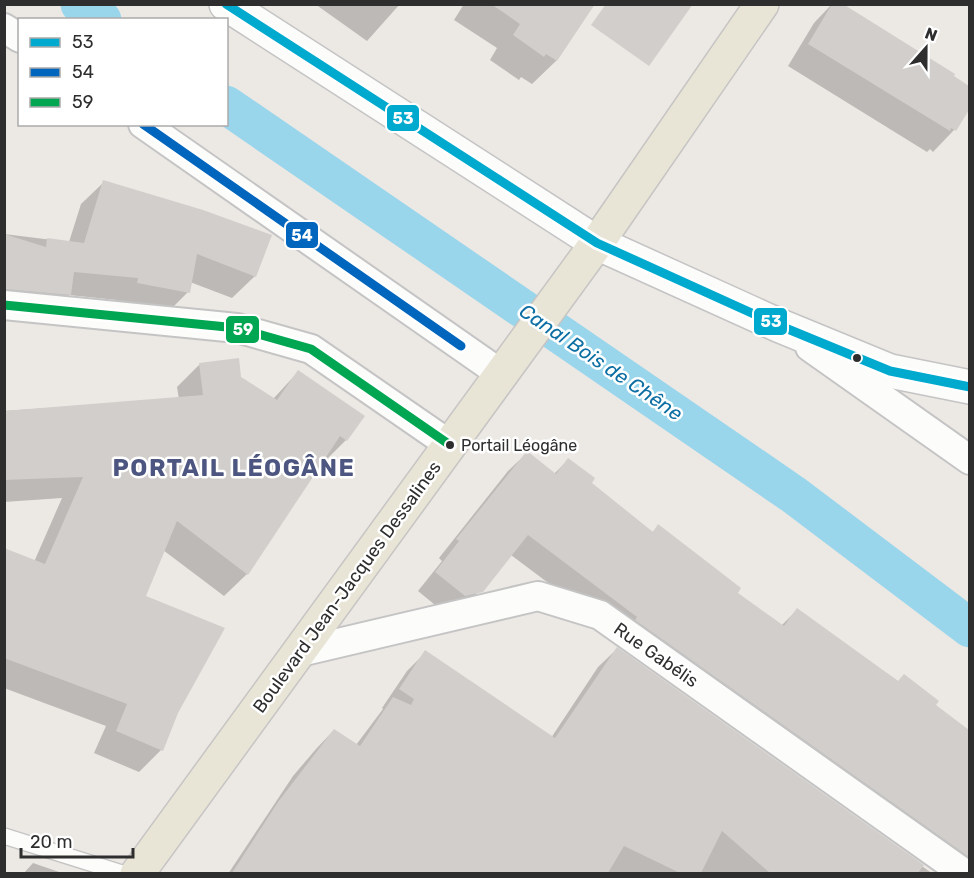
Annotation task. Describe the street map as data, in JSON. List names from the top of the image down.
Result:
{
  "streets": {
    "main road": ["Boulevard Jean-Jacques Dessalines"],
    "street": ["Rue Gabélis"]
  },
  "crossings": [
    ["Boulevard Jean-Jacques Dessalines", "Rue Gabélis"]
  ],
  "districts": ["PORTAIL LÉOGÂNE"],
  "water": ["Canal Bois de Chêne"],
  "places": ["Portail Léogâne"],
  "lines": ["transit line 53", "transit line 54", "transit line 59"],
  "legend": ["53", "54", "59"],
  "scale_bar": "20 m",
  "north": "top"
}
